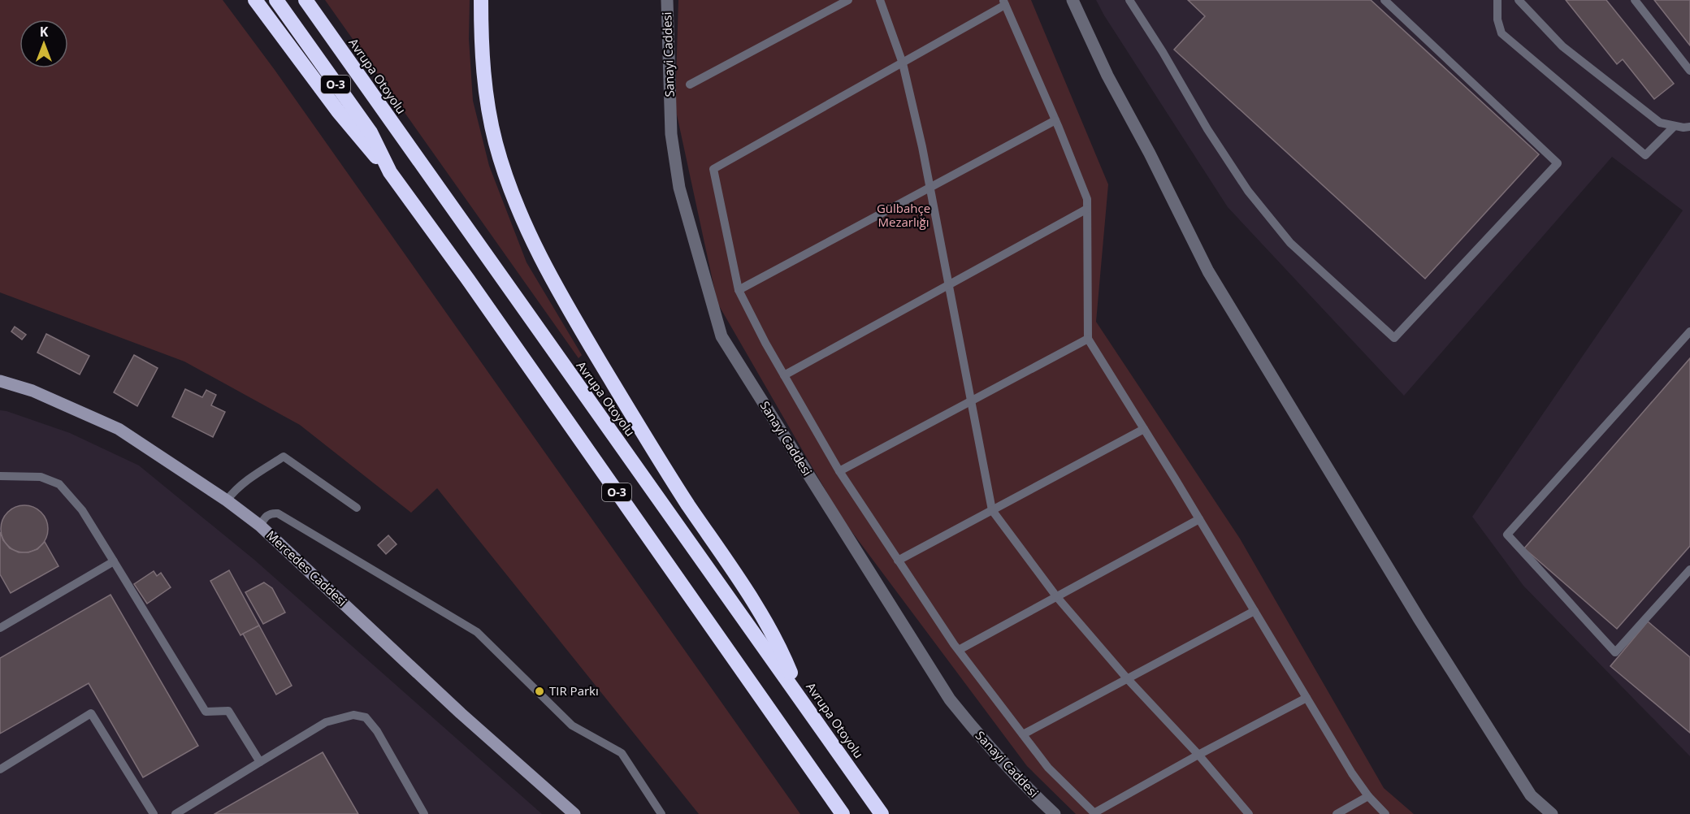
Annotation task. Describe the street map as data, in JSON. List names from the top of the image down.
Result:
{
  "streets": {
    "highway": ["Avrupa Otoyolu", "O-3"],
    "street": ["Sanayi Caddesi", "Mercedes Caddesi"]
  },
  "parks": ["Gülbahçe Mezarlığı"],
  "places": ["TIR Parkı"],
  "north": "top"
}
